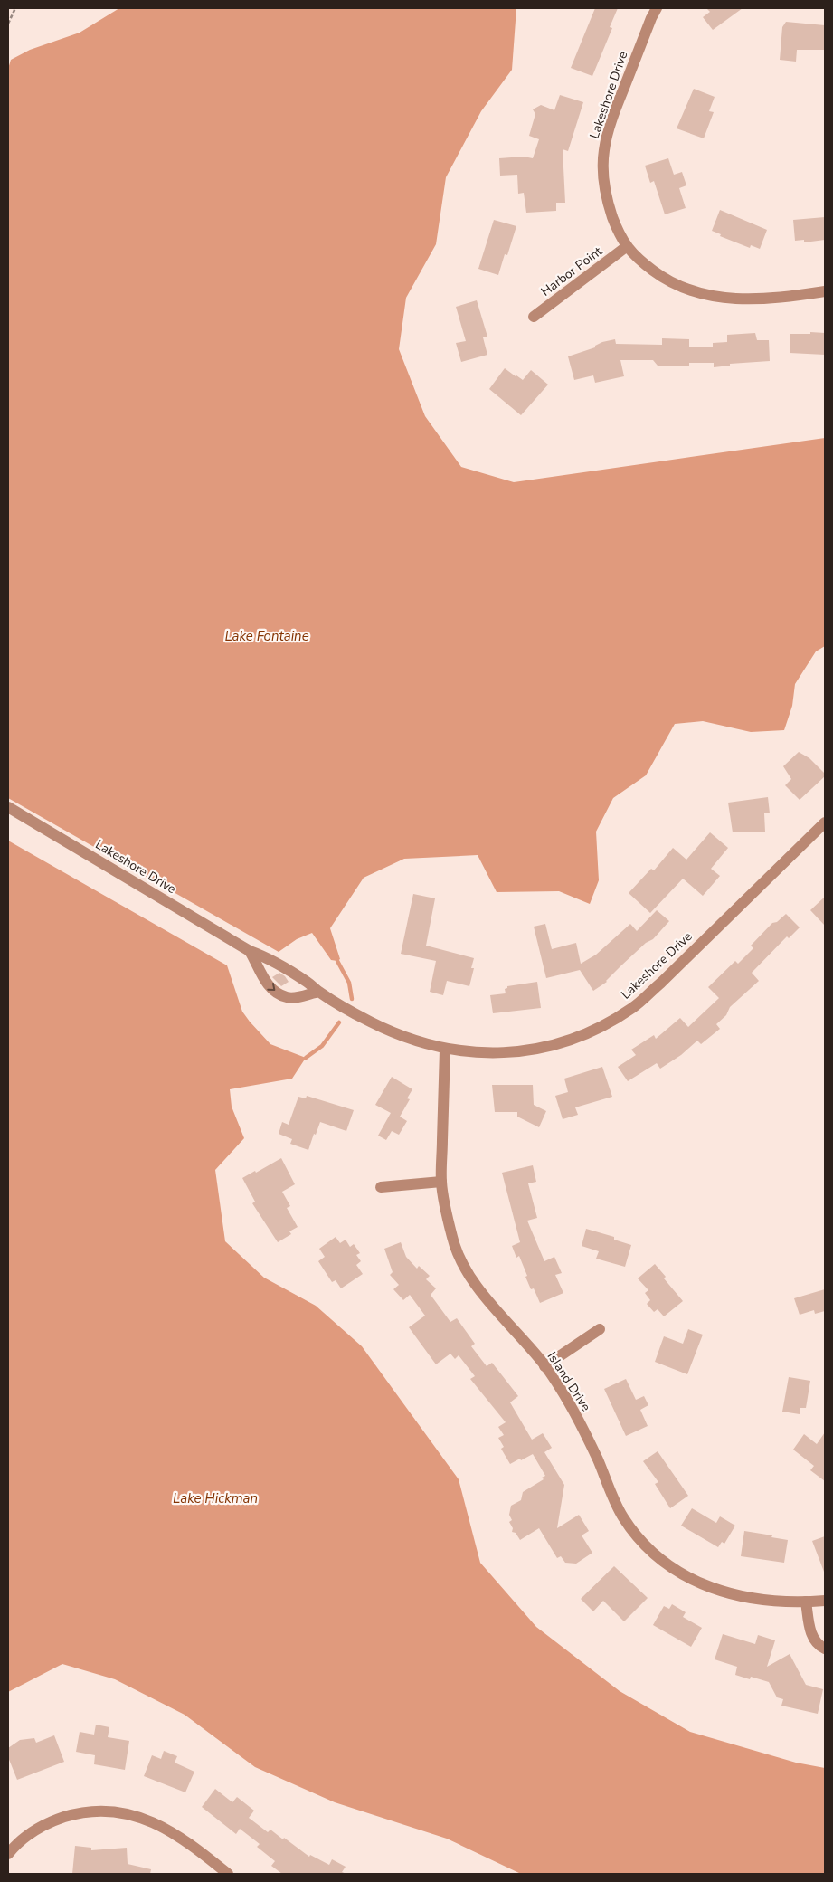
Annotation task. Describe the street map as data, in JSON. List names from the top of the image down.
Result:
{
  "streets": {
    "street": ["Lakeshore Drive", "Harbor Point", "Island Drive"]
  },
  "crossings": [
    ["Lakeshore Drive", "Harbor Point"],
    ["Lakeshore Drive", "Island Drive"]
  ],
  "water": ["Lake Fontaine", "Lake Hickman"]
}
